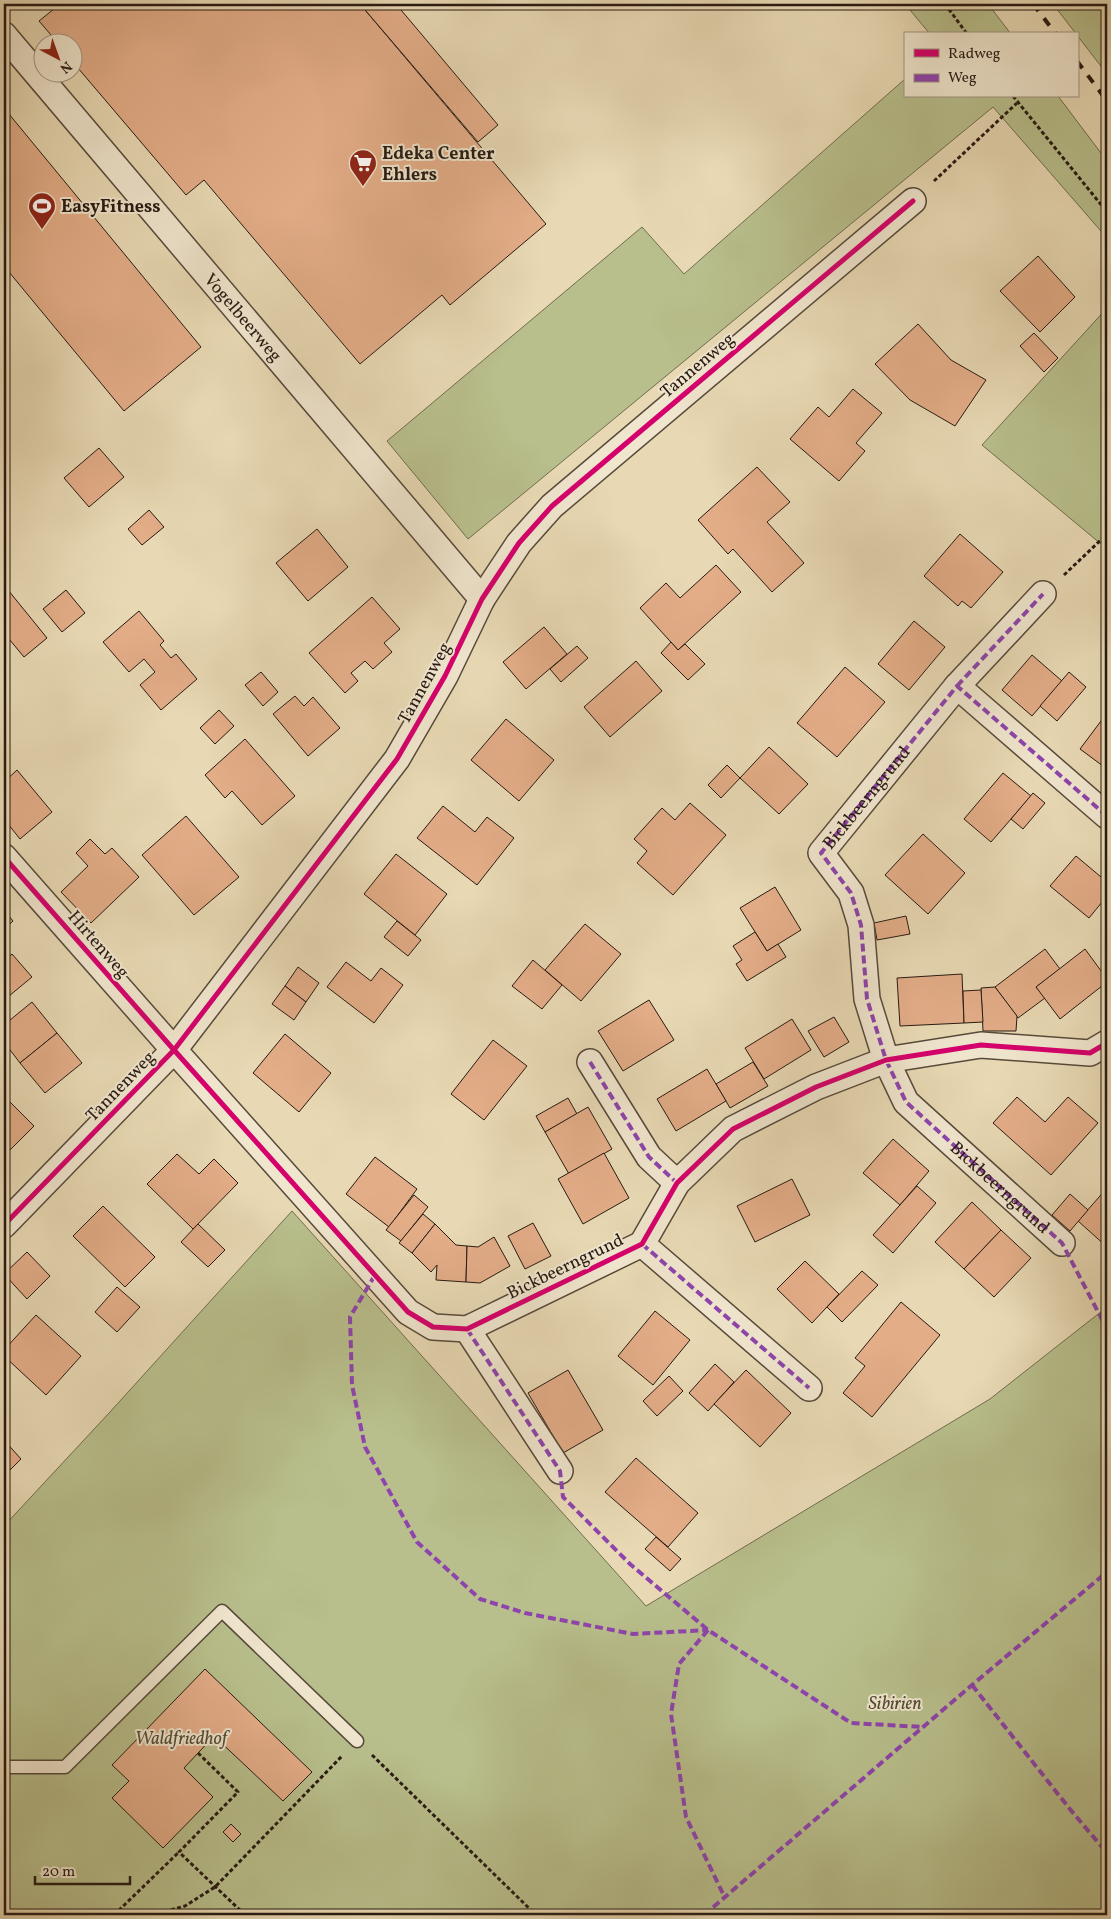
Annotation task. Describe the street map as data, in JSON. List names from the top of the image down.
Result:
{
  "streets": {
    "street": [
      "Vogelbeerweg",
      "Tannenweg",
      "Bickbeerngrund",
      "Hirtenweg"
    ]
  },
  "crossings": [
    ["Vogelbeerweg", "Tannenweg"],
    ["Tannenweg", "Hirtenweg"]
  ],
  "parks": ["Sibirien", "Waldfriedhof"],
  "places": {
    "supermarket": ["Edeka Center Ehlers"],
    "sports": ["EasyFitness"]
  },
  "legend": ["Radweg", "Weg"],
  "scale_bar": "20 m",
  "north": "bottom right"
}
